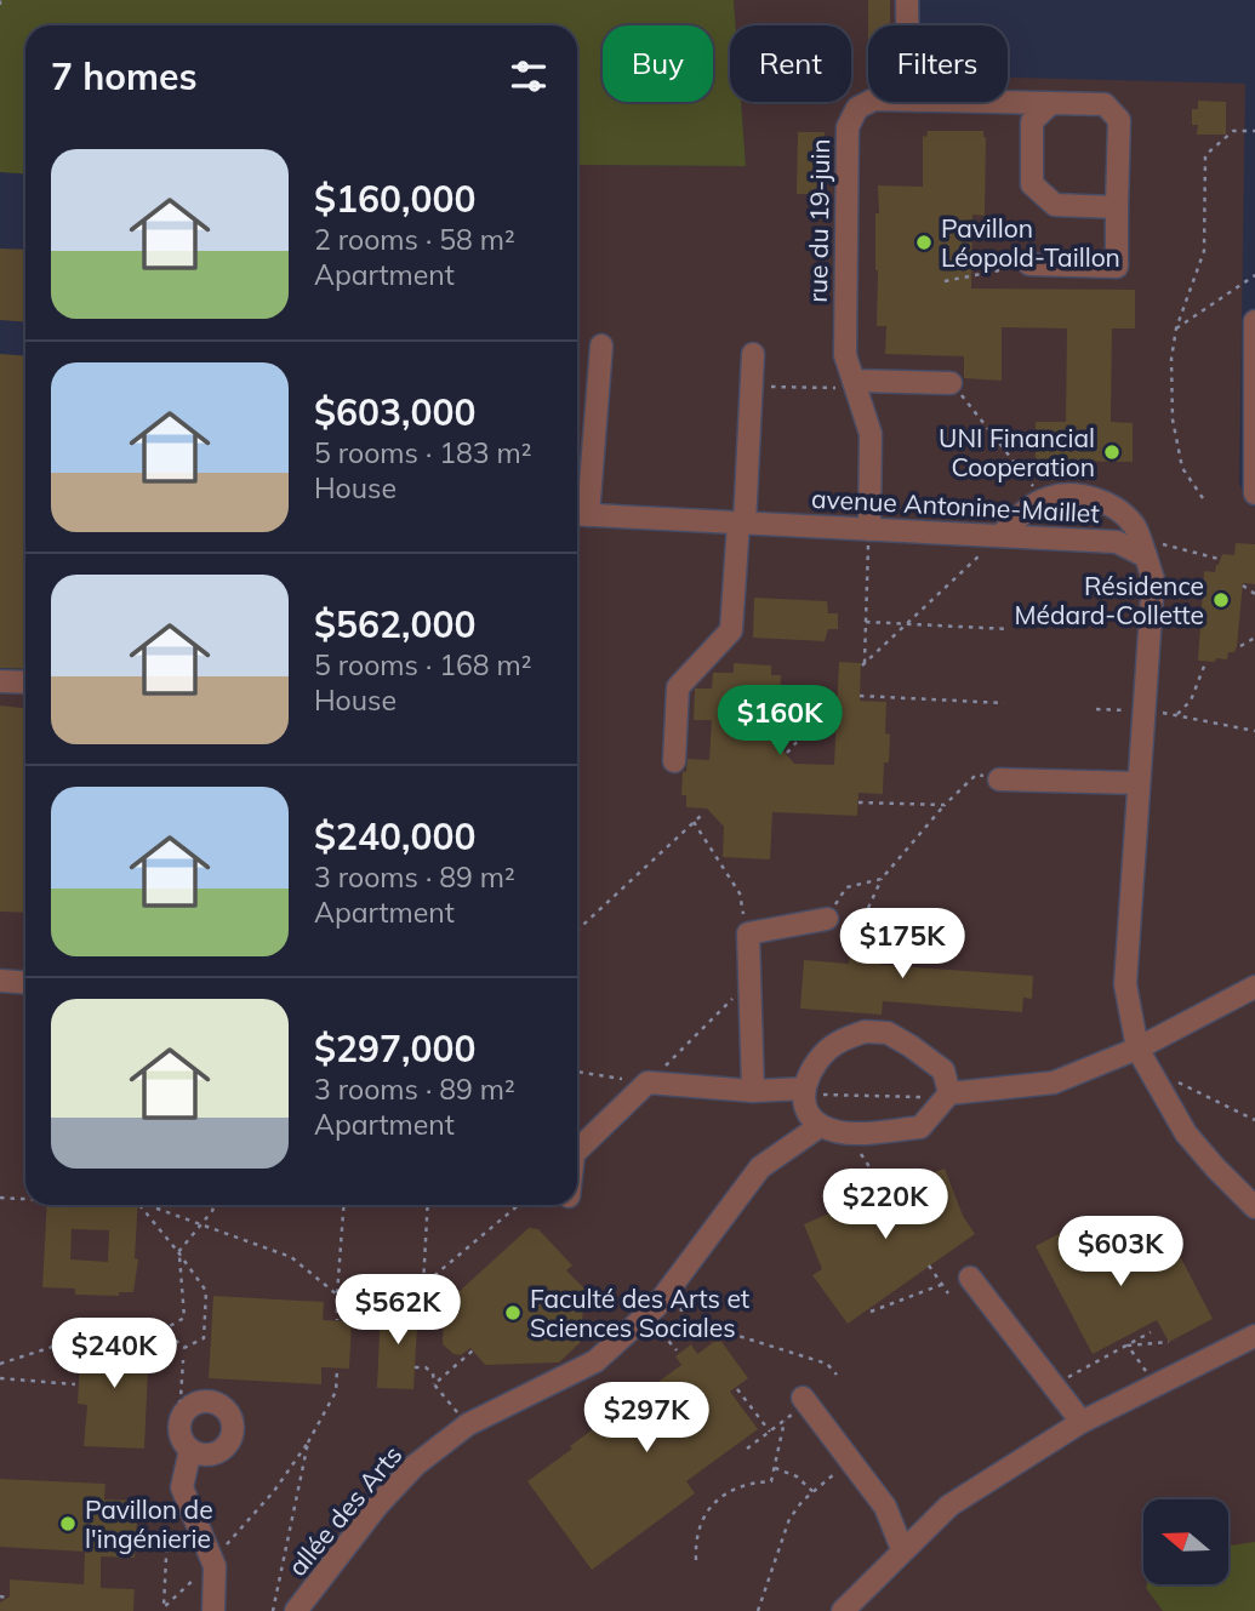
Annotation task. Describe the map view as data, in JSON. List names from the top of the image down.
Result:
{
  "streets": {
    "street": ["rue du 19-juin", "avenue Antonine-Maillet", "allée des Arts"]
  },
  "crossings": [
    ["rue du 19-juin", "avenue Antonine-Maillet"]
  ],
  "places": [
    "Pavillon Léopold-Taillon",
    "UNI Financial Cooperation",
    "Résidence Médard-Collette",
    "Faculté des Arts et Sciences Sociales",
    "Pavillon de l'ingénierie"
  ],
  "north": "left",
  "page": {
    "chip": ["Buy", "Rent", "Filters"],
    "heading": "7 homes",
    "list": [
      {
        "name": "$160,000",
        "note": "2 rooms · 58 m² · Apartment"
      },
      {
        "name": "$603,000",
        "note": "5 rooms · 183 m² · House"
      },
      {
        "name": "$562,000",
        "note": "5 rooms · 168 m² · House"
      },
      {
        "name": "$240,000",
        "note": "3 rooms · 89 m² · Apartment"
      },
      {
        "name": "$297,000",
        "note": "3 rooms · 89 m² · Apartment"
      }
    ],
    "price": [
      "$160K",
      "$175K",
      "$220K",
      "$603K",
      "$562K",
      "$240K",
      "$297K"
    ]
  }
}
